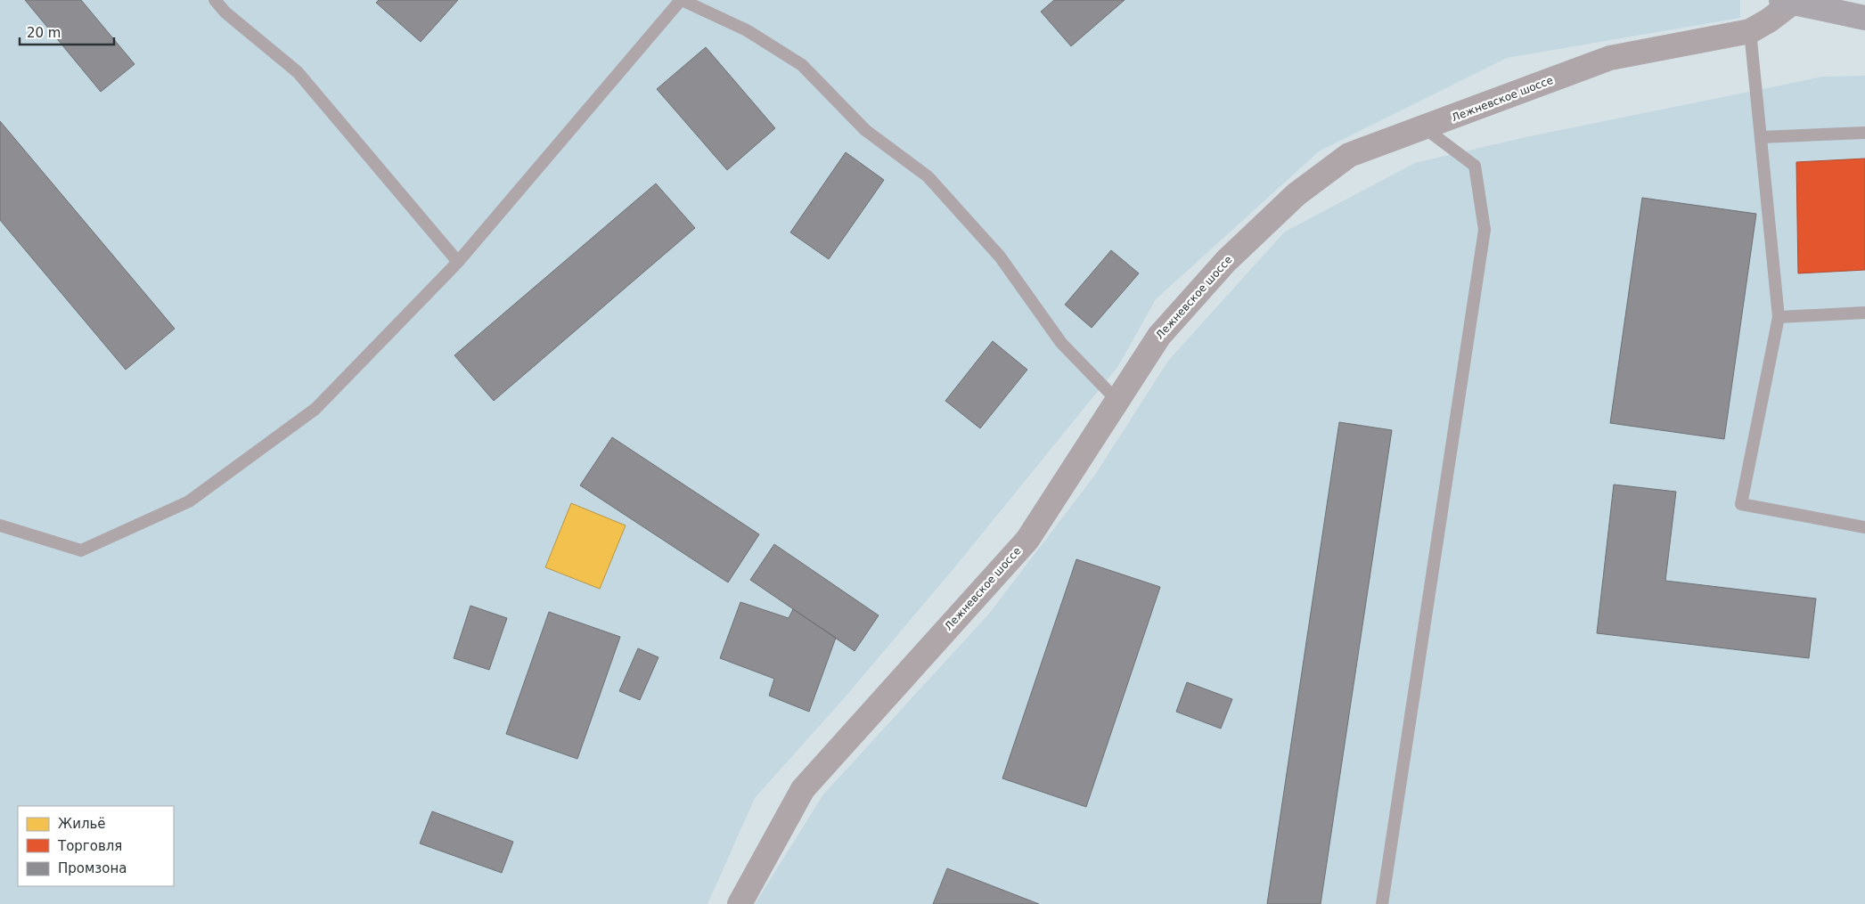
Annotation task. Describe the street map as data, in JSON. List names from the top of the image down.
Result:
{
  "streets": {
    "street": ["Лежневское шоссе"]
  },
  "legend": ["Жильё", "Торговля", "Промзона"],
  "scale_bar": "20 m"
}
